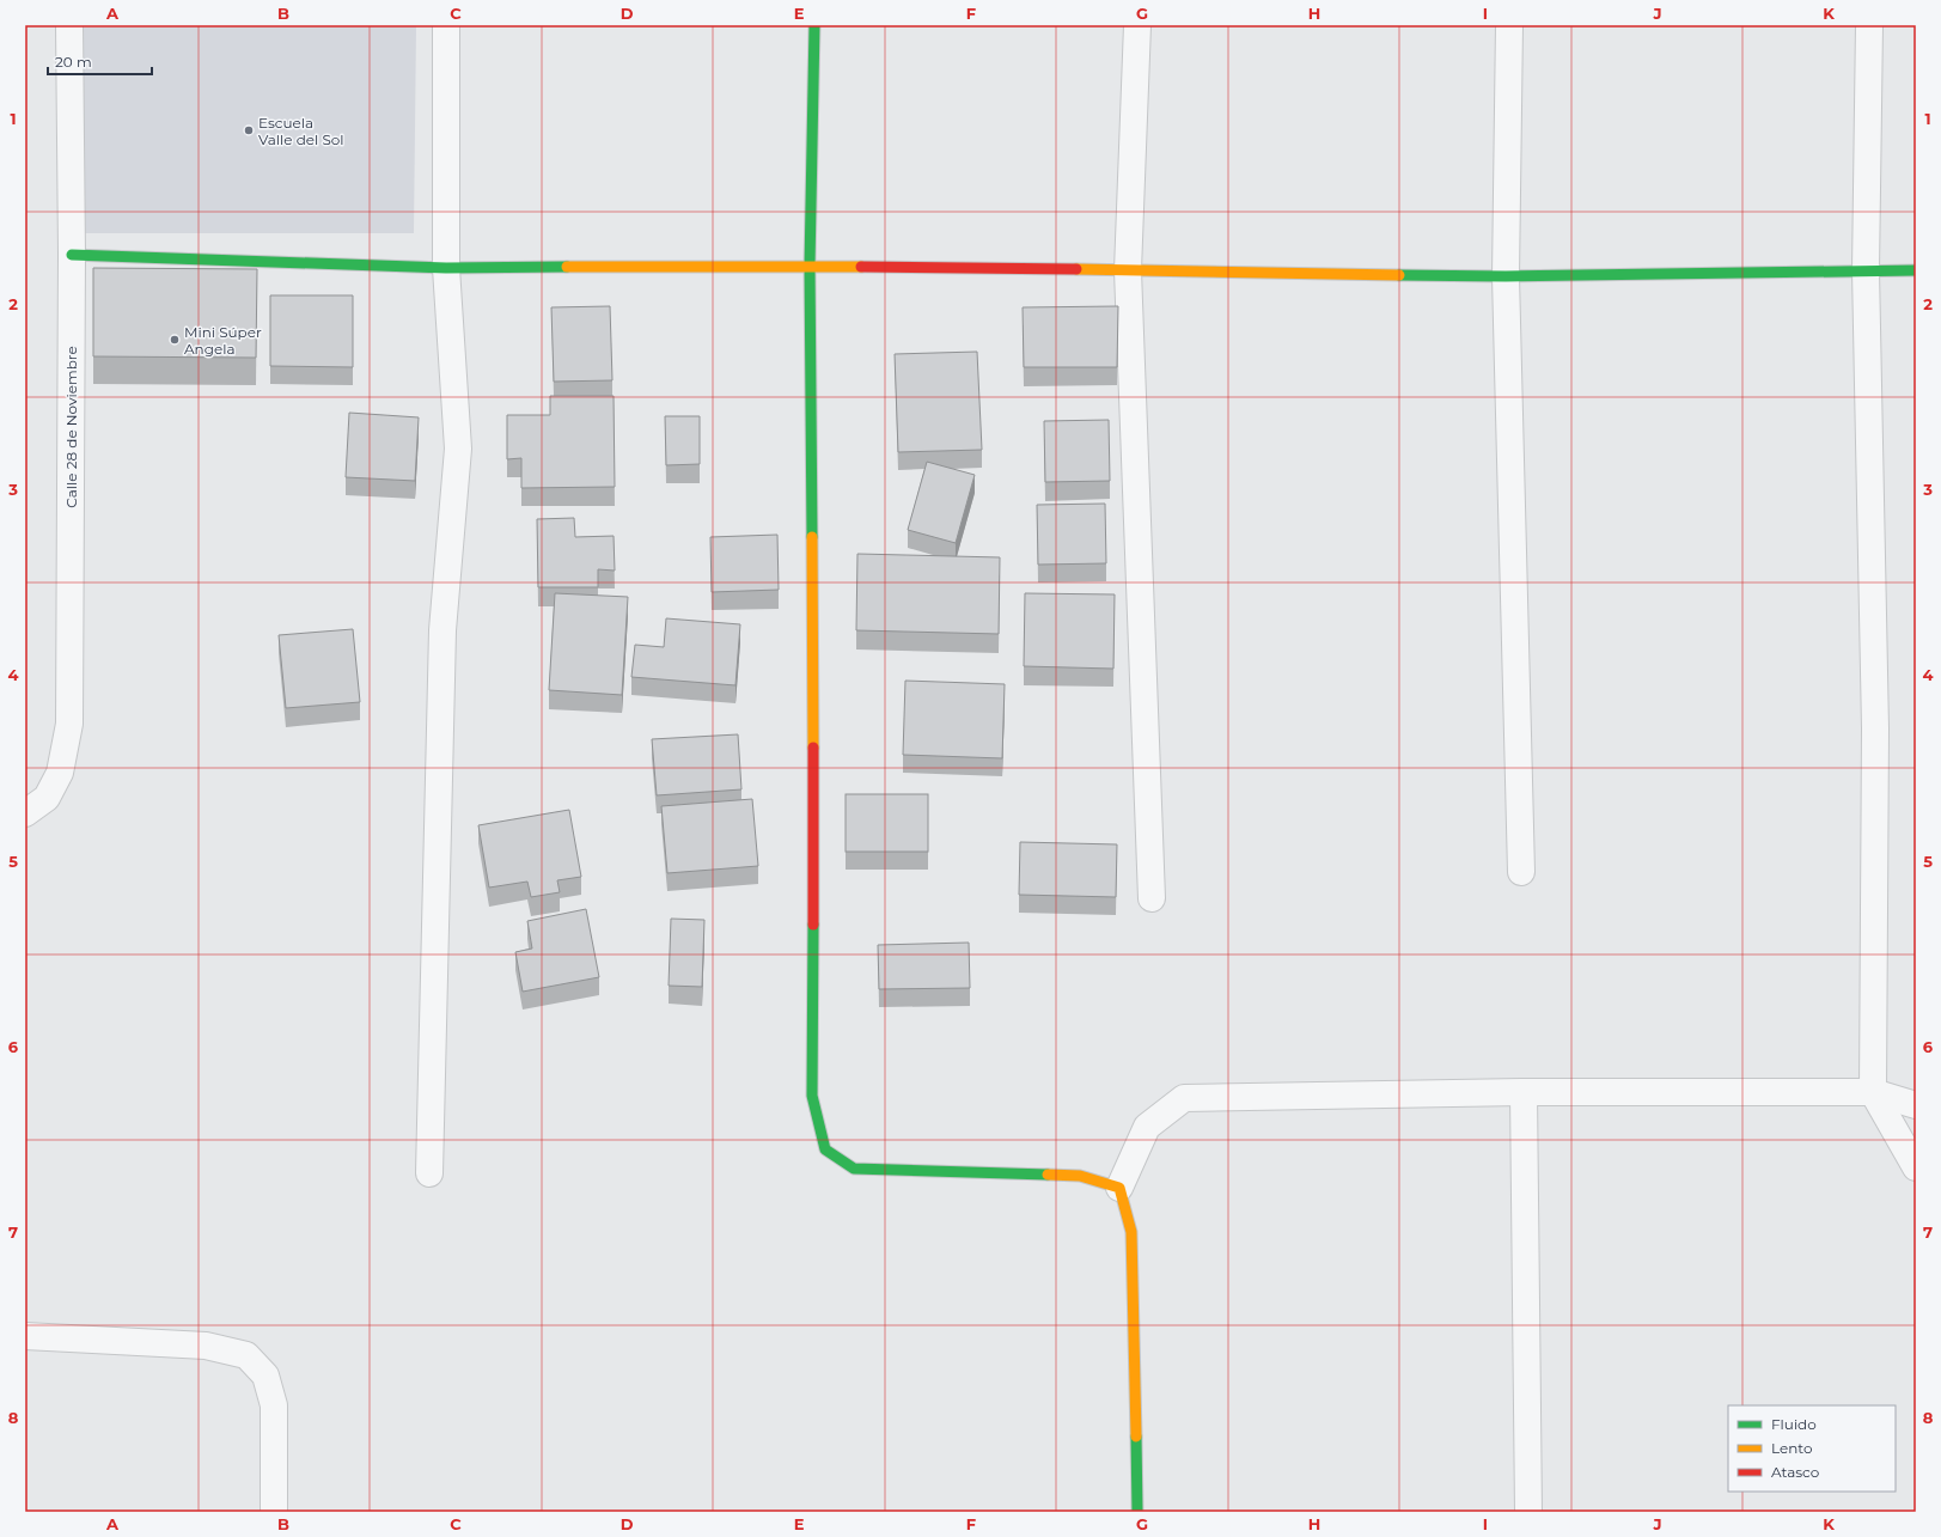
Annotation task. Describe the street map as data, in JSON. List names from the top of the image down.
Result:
{
  "streets": {
    "street": ["Calle 28 de Noviembre"]
  },
  "places": ["Escuela Valle del Sol", "Mini Súper Angela"],
  "legend": ["Fluido", "Lento", "Atasco"],
  "scale_bar": "20 m",
  "grid": {
    "columns": [
      "A",
      "B",
      "C",
      "D",
      "E",
      "F",
      "G",
      "H",
      "I",
      "J",
      "K"
    ],
    "rows": [
      "1",
      "2",
      "3",
      "4",
      "5",
      "6",
      "7",
      "8"
    ]
  }
}
